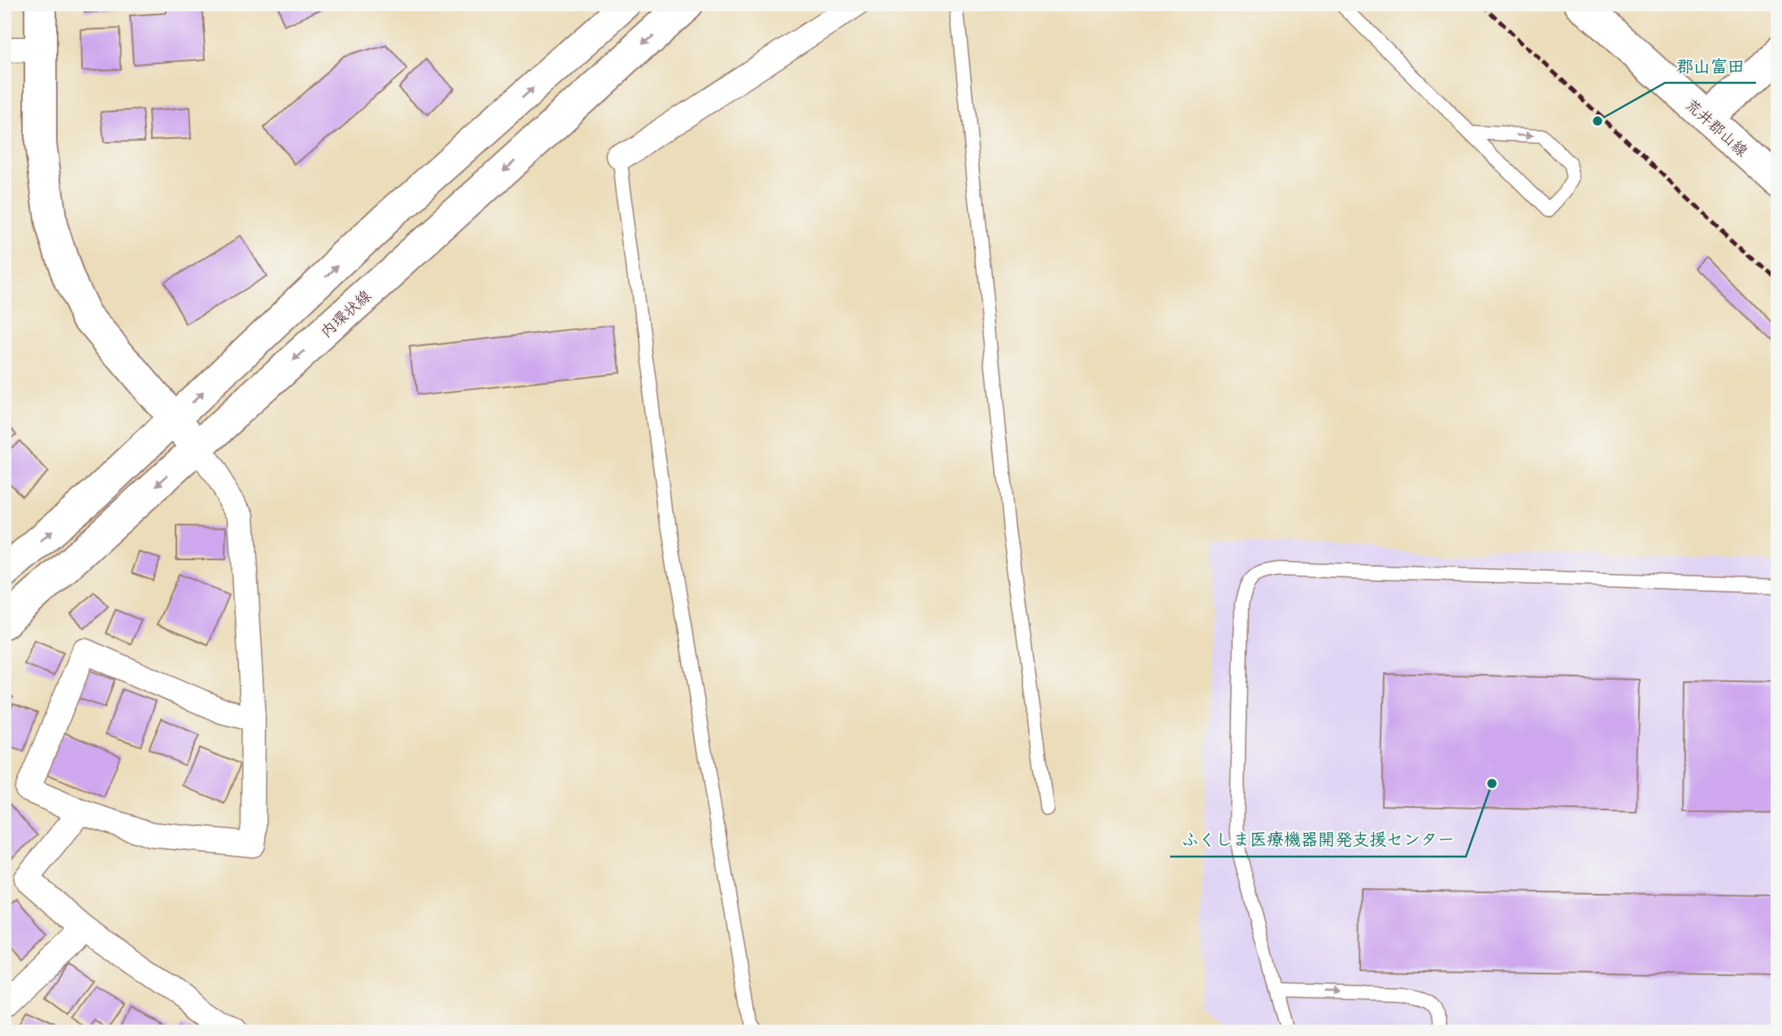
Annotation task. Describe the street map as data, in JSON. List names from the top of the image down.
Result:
{
  "streets": {
    "street": ["荒井郡山線", "内環状線"]
  },
  "places": ["郡山富田", "ふくしま医療機器開発支援センター"]
}
